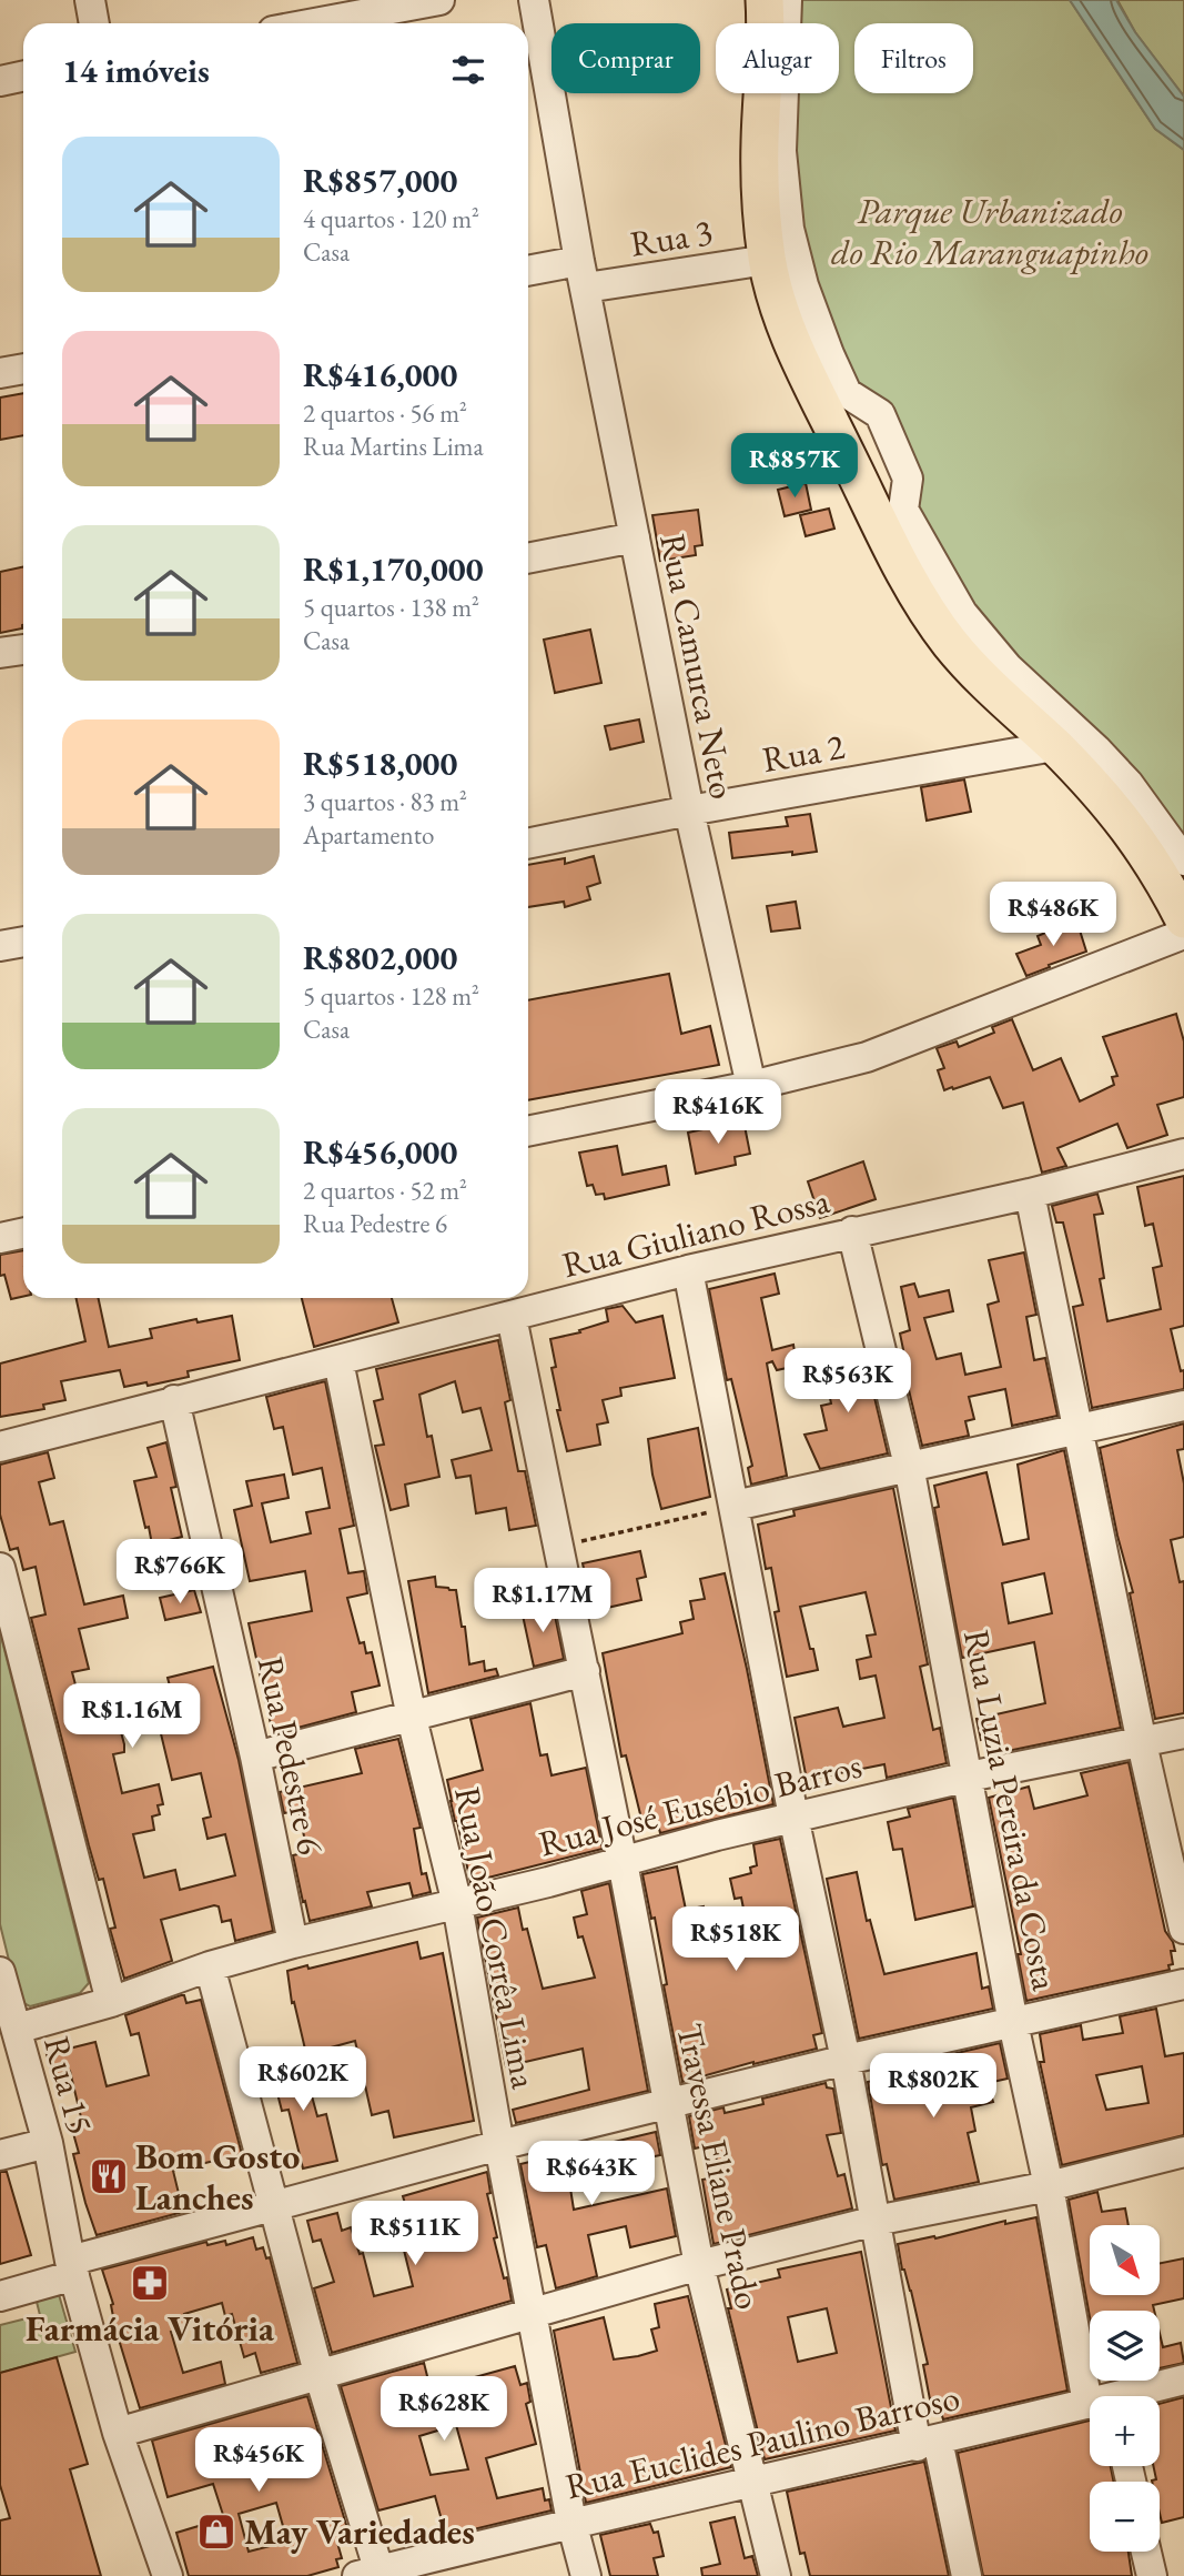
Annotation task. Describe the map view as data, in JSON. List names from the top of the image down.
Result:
{
  "streets": {
    "street": [
      "Rua 3",
      "Rua Camurca Neto",
      "Rua 2",
      "Rua Giuliano Rossa",
      "Rua Pedestre 6",
      "Rua José Eusébio Barros",
      "Rua Luzia Pereira da Costa",
      "Rua João Corrêa Lima",
      "Rua 15",
      "Travessa Eliane Prado",
      "Rua Euclides Paulino Barroso"
    ]
  },
  "crossings": [
    ["Rua 3", "Rua Camurca Neto"],
    ["Rua Camurca Neto", "Rua 2"],
    ["Rua Giuliano Rossa", "Rua Pedestre 6"],
    ["Rua Giuliano Rossa", "Rua Luzia Pereira da Costa"],
    ["Rua Giuliano Rossa", "Rua João Corrêa Lima"],
    ["Rua Giuliano Rossa", "Travessa Eliane Prado"],
    ["Rua Pedestre 6", "Rua José Eusébio Barros"],
    ["Rua José Eusébio Barros", "Rua Luzia Pereira da Costa"],
    ["Rua José Eusébio Barros", "Rua João Corrêa Lima"],
    ["Rua José Eusébio Barros", "Rua 15"],
    ["Rua José Eusébio Barros", "Travessa Eliane Prado"],
    ["Rua João Corrêa Lima", "Rua Euclides Paulino Barroso"],
    ["Travessa Eliane Prado", "Rua Euclides Paulino Barroso"]
  ],
  "parks": ["Parque Urbanizado do Rio Maranguapinho"],
  "places": {
    "restaurant": ["Bom Gosto Lanches"],
    "pharmacy": ["Farmácia Vitória"],
    "shop": ["May Variedades"]
  },
  "north": "bottom right",
  "page": {
    "chip": ["Comprar", "Alugar", "Filtros"],
    "heading": "14 imóveis",
    "list": [
      {
        "name": "R$857,000",
        "note": "4 quartos · 120 m² · Casa"
      },
      {
        "name": "R$416,000",
        "note": "2 quartos · 56 m² · Rua Martins Lima"
      },
      {
        "name": "R$1,170,000",
        "note": "5 quartos · 138 m² · Casa"
      },
      {
        "name": "R$518,000",
        "note": "3 quartos · 83 m² · Apartamento"
      },
      {
        "name": "R$802,000",
        "note": "5 quartos · 128 m² · Casa"
      },
      {
        "name": "R$456,000",
        "note": "2 quartos · 52 m² · Rua Pedestre 6"
      }
    ],
    "price": [
      "R$857K",
      "R$486K",
      "R$416K",
      "R$563K",
      "R$766K",
      "R$1.17M",
      "R$1.16M",
      "R$518K",
      "R$602K",
      "R$802K",
      "R$643K",
      "R$511K",
      "R$628K",
      "R$456K"
    ],
    "map_buttons": ["+", "−"]
  }
}
